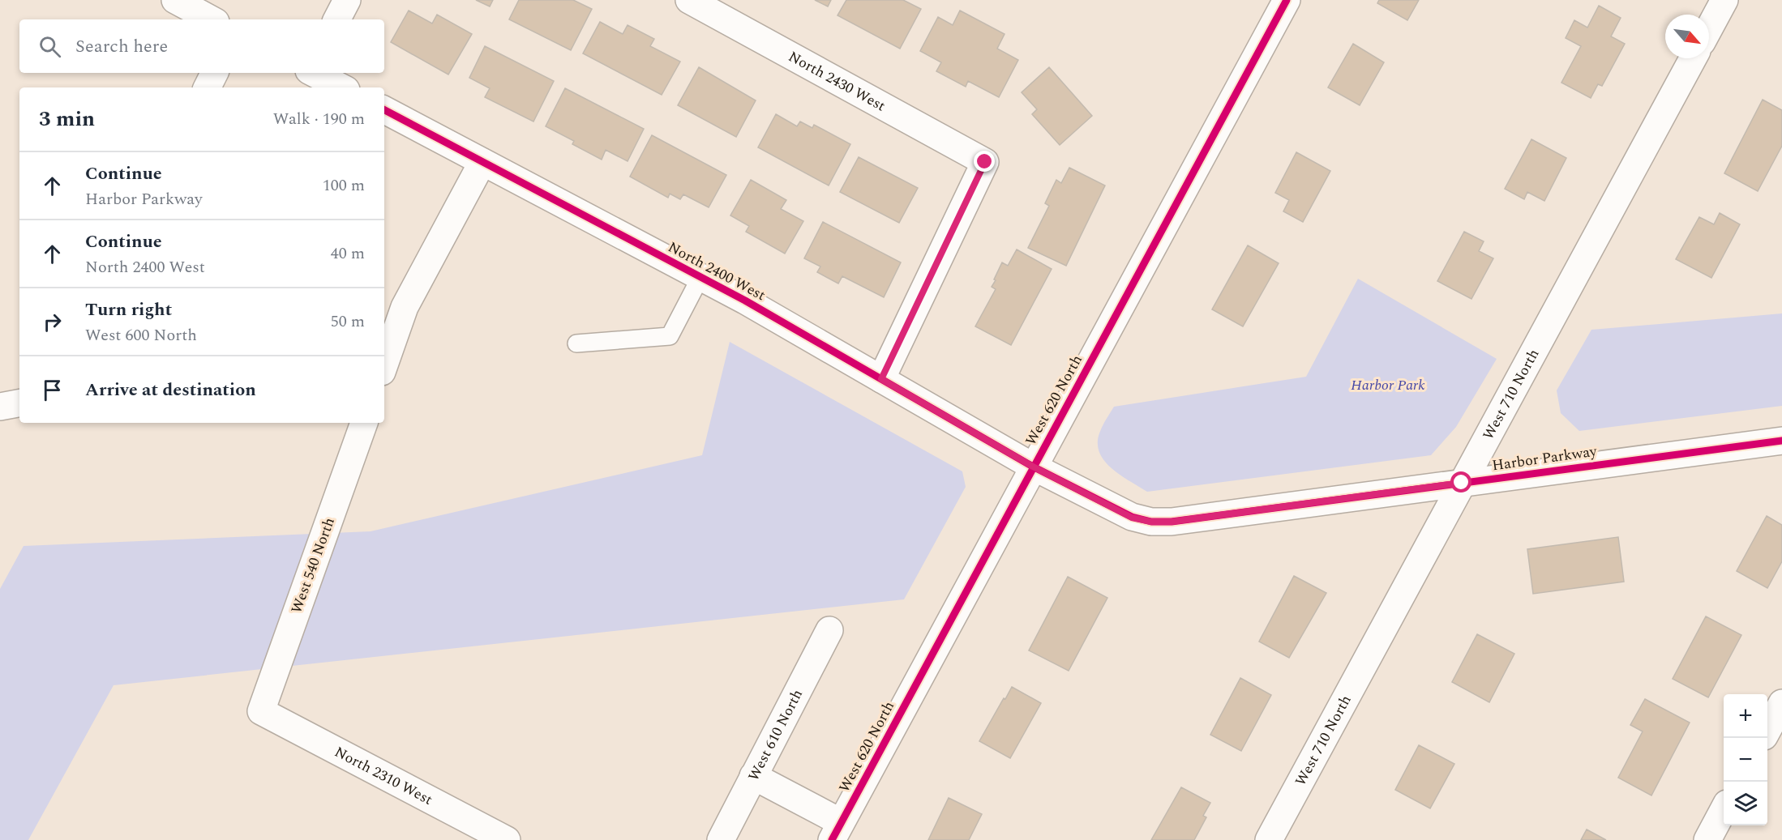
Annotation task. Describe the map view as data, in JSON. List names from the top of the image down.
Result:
{
  "streets": {
    "street": [
      "North 2430 West",
      "North 2400 West",
      "West 710 North",
      "West 620 North",
      "Harbor Parkway",
      "West 540 North",
      "West 610 North",
      "North 2310 West"
    ]
  },
  "crossings": [
    ["North 2430 West", "North 2400 West"],
    ["North 2400 West", "West 620 North"],
    ["North 2400 West", "Harbor Parkway"],
    ["West 710 North", "Harbor Parkway"],
    ["West 620 North", "Harbor Parkway"],
    ["West 540 North", "North 2310 West"]
  ],
  "parks": ["Harbor Park"],
  "north": "bottom right",
  "page": {
    "search": "Search here",
    "heading": ["3 min", "Walk · 190 m"],
    "list": [
      ["Continue", "Harbor Parkway", "100 m"],
      ["Continue", "North 2400 West", "40 m"],
      ["Turn right", "West 600 North", "50 m"],
      "Arrive at destination"
    ],
    "map_buttons": ["+", "−"]
  }
}
